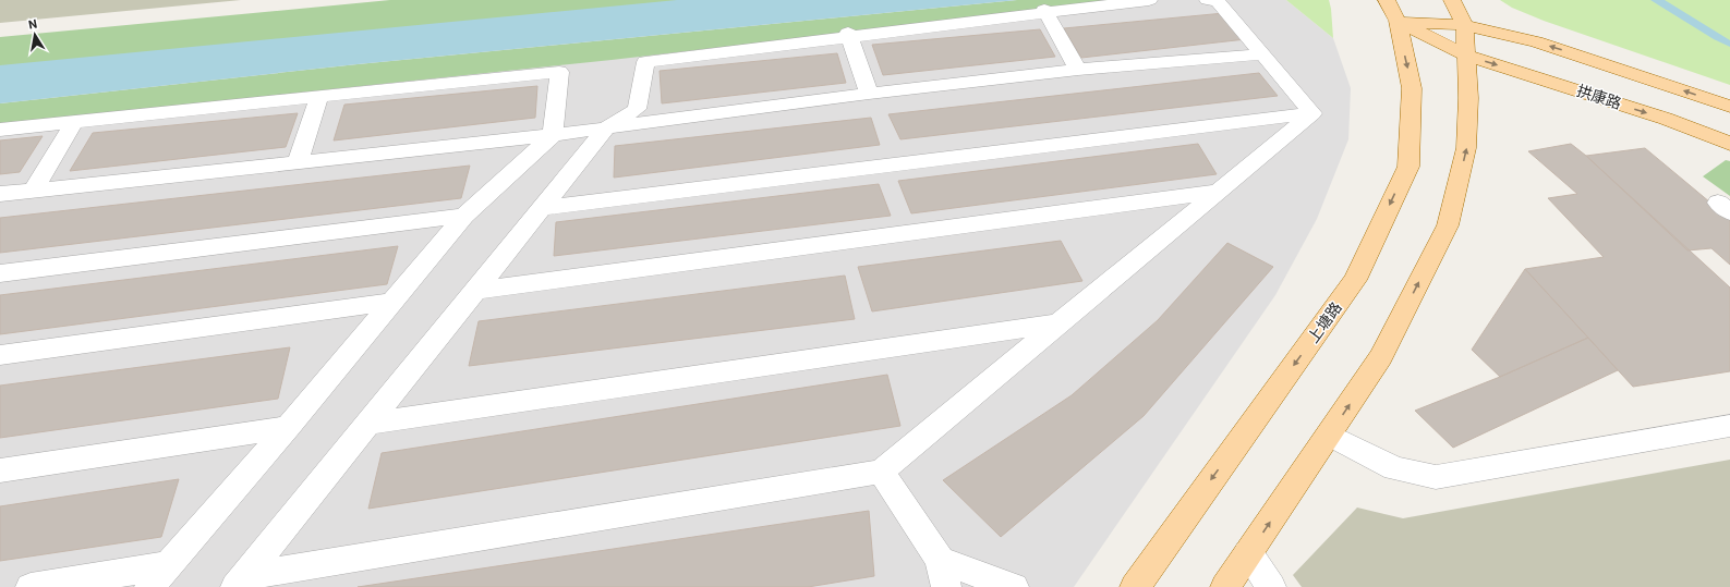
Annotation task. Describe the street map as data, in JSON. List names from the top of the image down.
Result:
{
  "streets": {
    "main road": ["拱康路", "上塘路"]
  },
  "crossings": [
    ["拱康路", "上塘路"]
  ],
  "north": "top"
}
